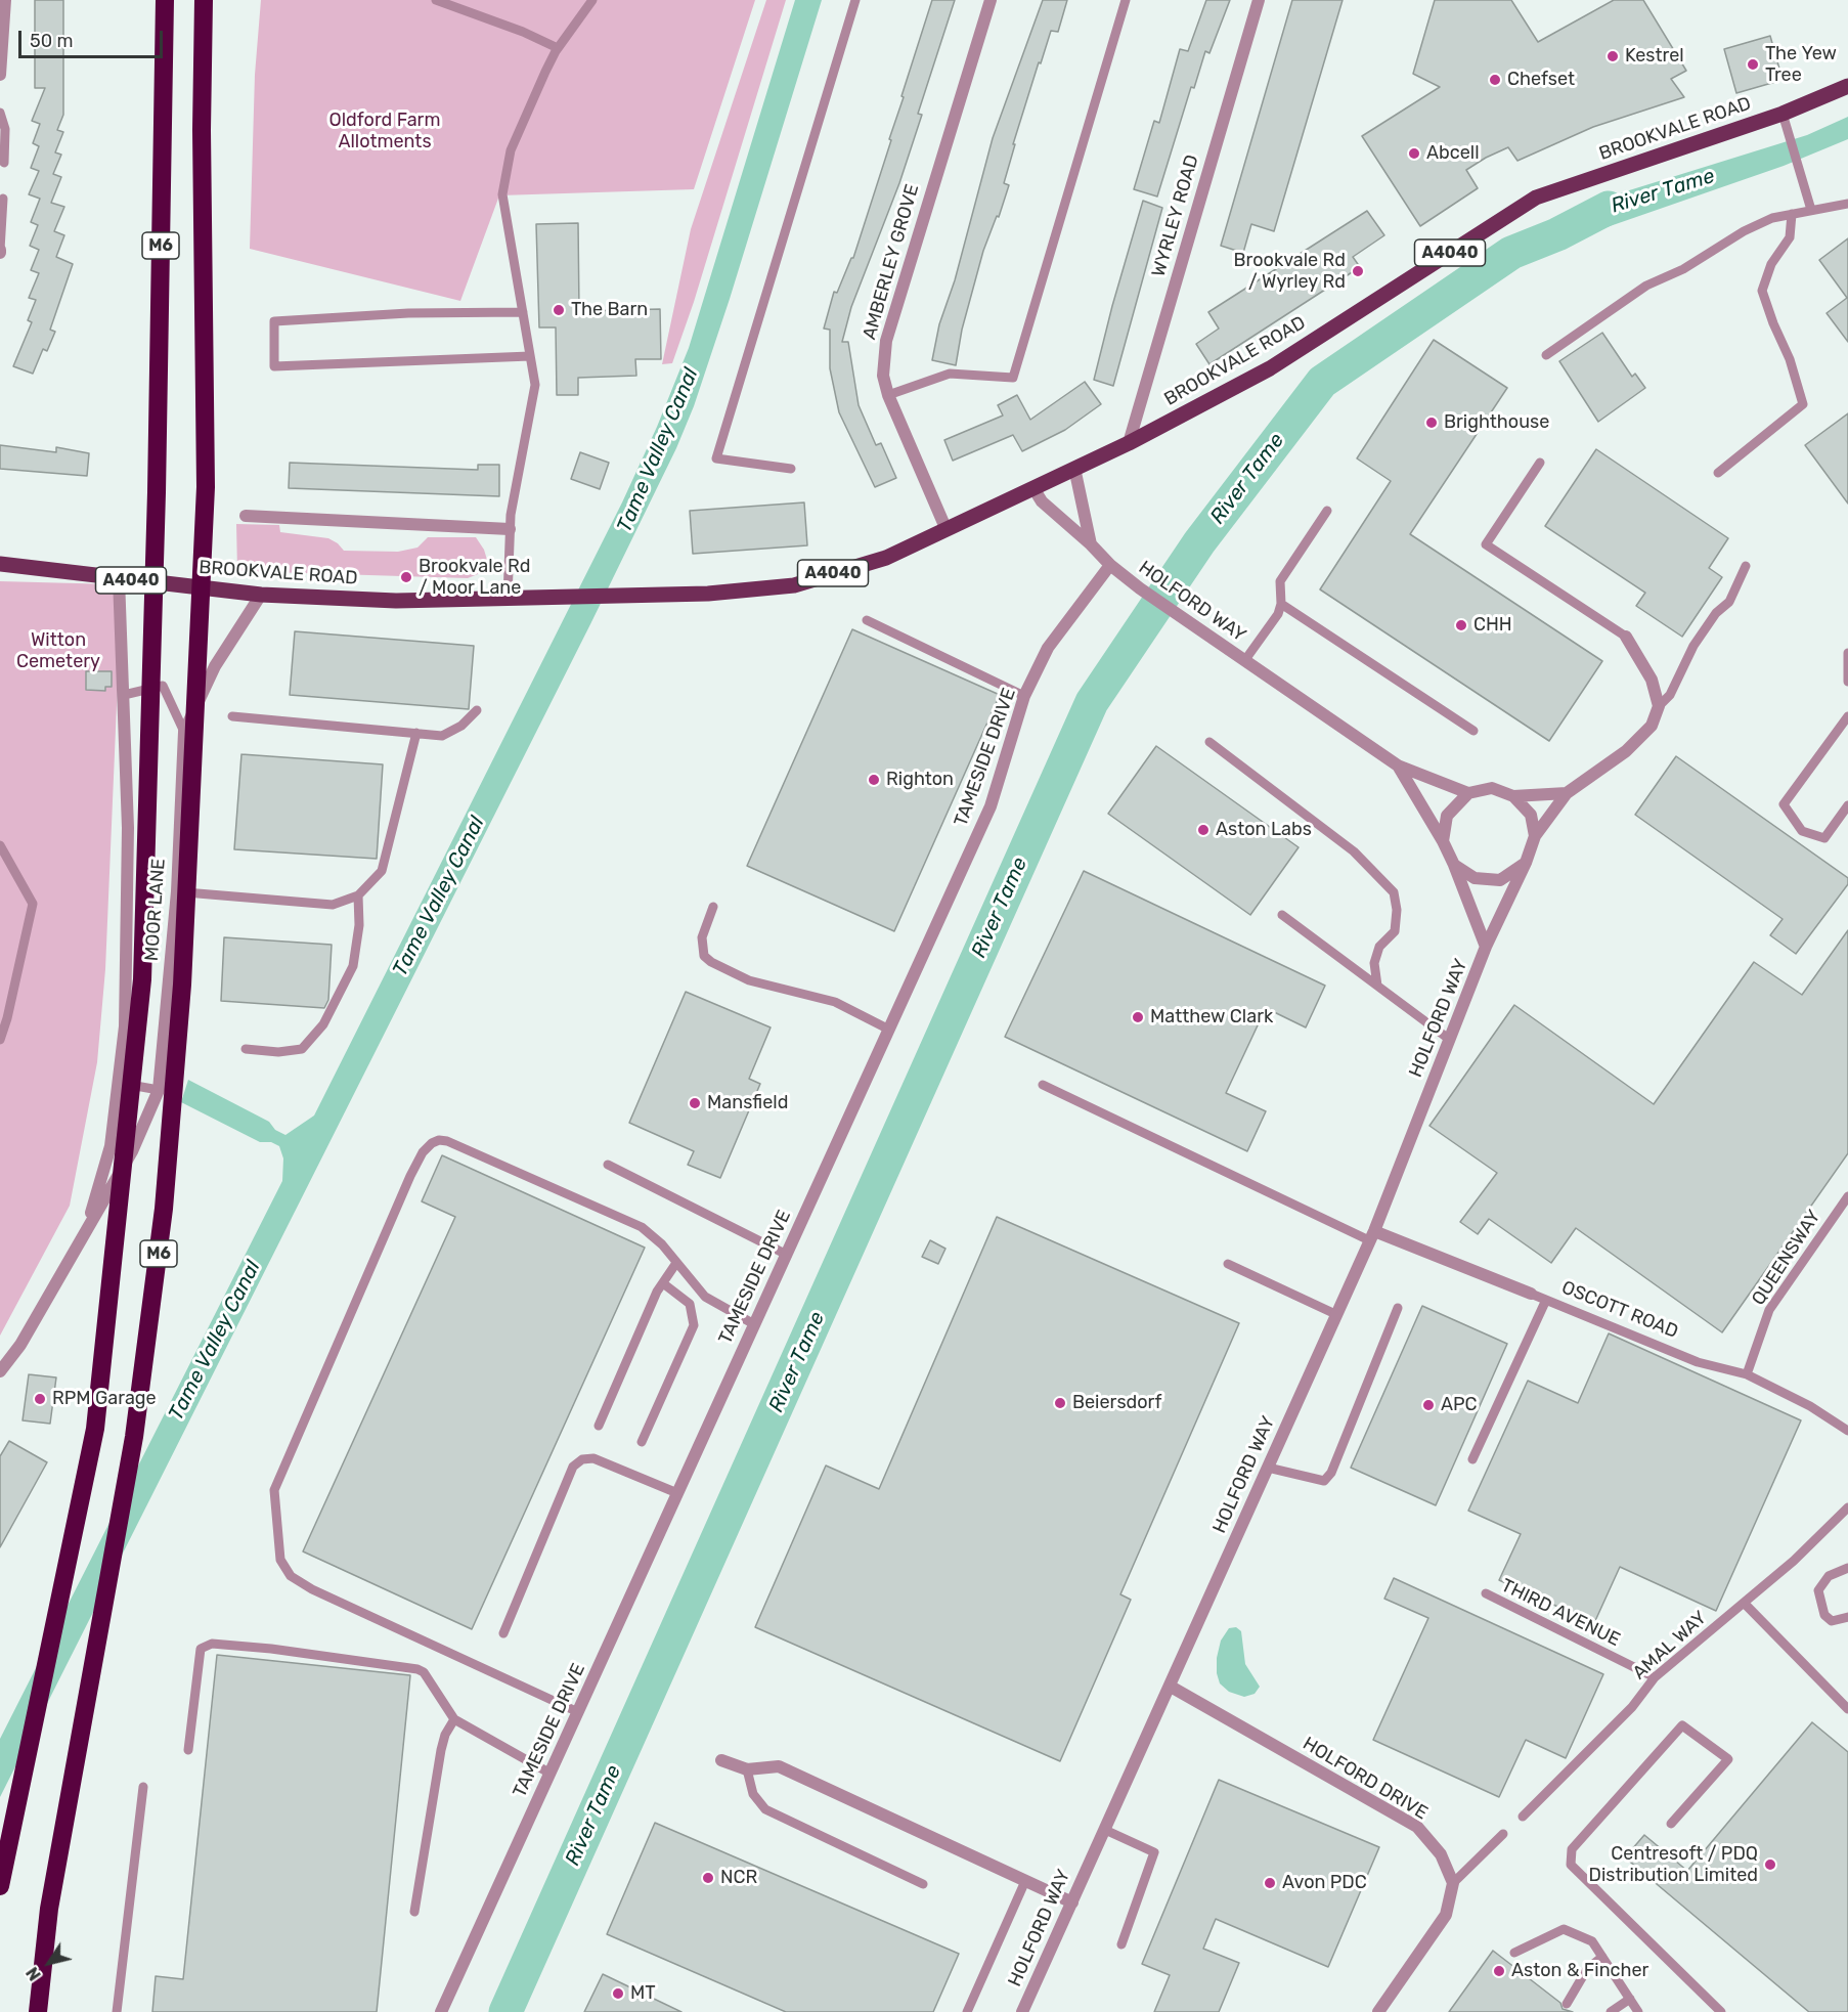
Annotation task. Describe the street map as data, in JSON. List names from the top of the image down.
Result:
{
  "streets": {
    "highway": ["M6"],
    "main road": ["BROOKVALE ROAD", "A4040"],
    "street": [
      "WYRLEY ROAD",
      "AMBERLEY GROVE",
      "HOLFORD WAY",
      "TAMESIDE DRIVE",
      "MOOR LANE",
      "OSCOTT ROAD",
      "HOLFORD DRIVE"
    ],
    "lane": ["QUEENSWAY", "THIRD AVENUE", "AMAL WAY"]
  },
  "crossings": [
    ["BROOKVALE ROAD", "WYRLEY ROAD"],
    ["BROOKVALE ROAD", "AMBERLEY GROVE"],
    ["BROOKVALE ROAD", "HOLFORD WAY"],
    ["BROOKVALE ROAD", "MOOR LANE"],
    ["HOLFORD WAY", "TAMESIDE DRIVE"],
    ["HOLFORD WAY", "OSCOTT ROAD"],
    ["HOLFORD WAY", "HOLFORD DRIVE"],
    ["QUEENSWAY", "OSCOTT ROAD"],
    ["THIRD AVENUE", "AMAL WAY"]
  ],
  "water": ["River Tame", "Tame Valley Canal"],
  "parks": ["Oldford Farm Allotments", "Witton Cemetery"],
  "places": [
    "Kestrel",
    "The Yew Tree",
    "Chefset",
    "Abcell",
    "Brookvale Rd / Wyrley Rd",
    "The Barn",
    "Brighthouse",
    "Brookvale Rd / Moor Lane",
    "CHH",
    "Righton",
    "Aston Labs",
    "Matthew Clark",
    "Mansfield",
    "RPM Garage",
    "Beiersdorf",
    "APC",
    "Centresoft / PDQ Distribution Limited",
    "NCR",
    "Avon PDC",
    "Aston & Fincher",
    "MT"
  ],
  "scale_bar": "50 m",
  "north": "bottom left"
}
